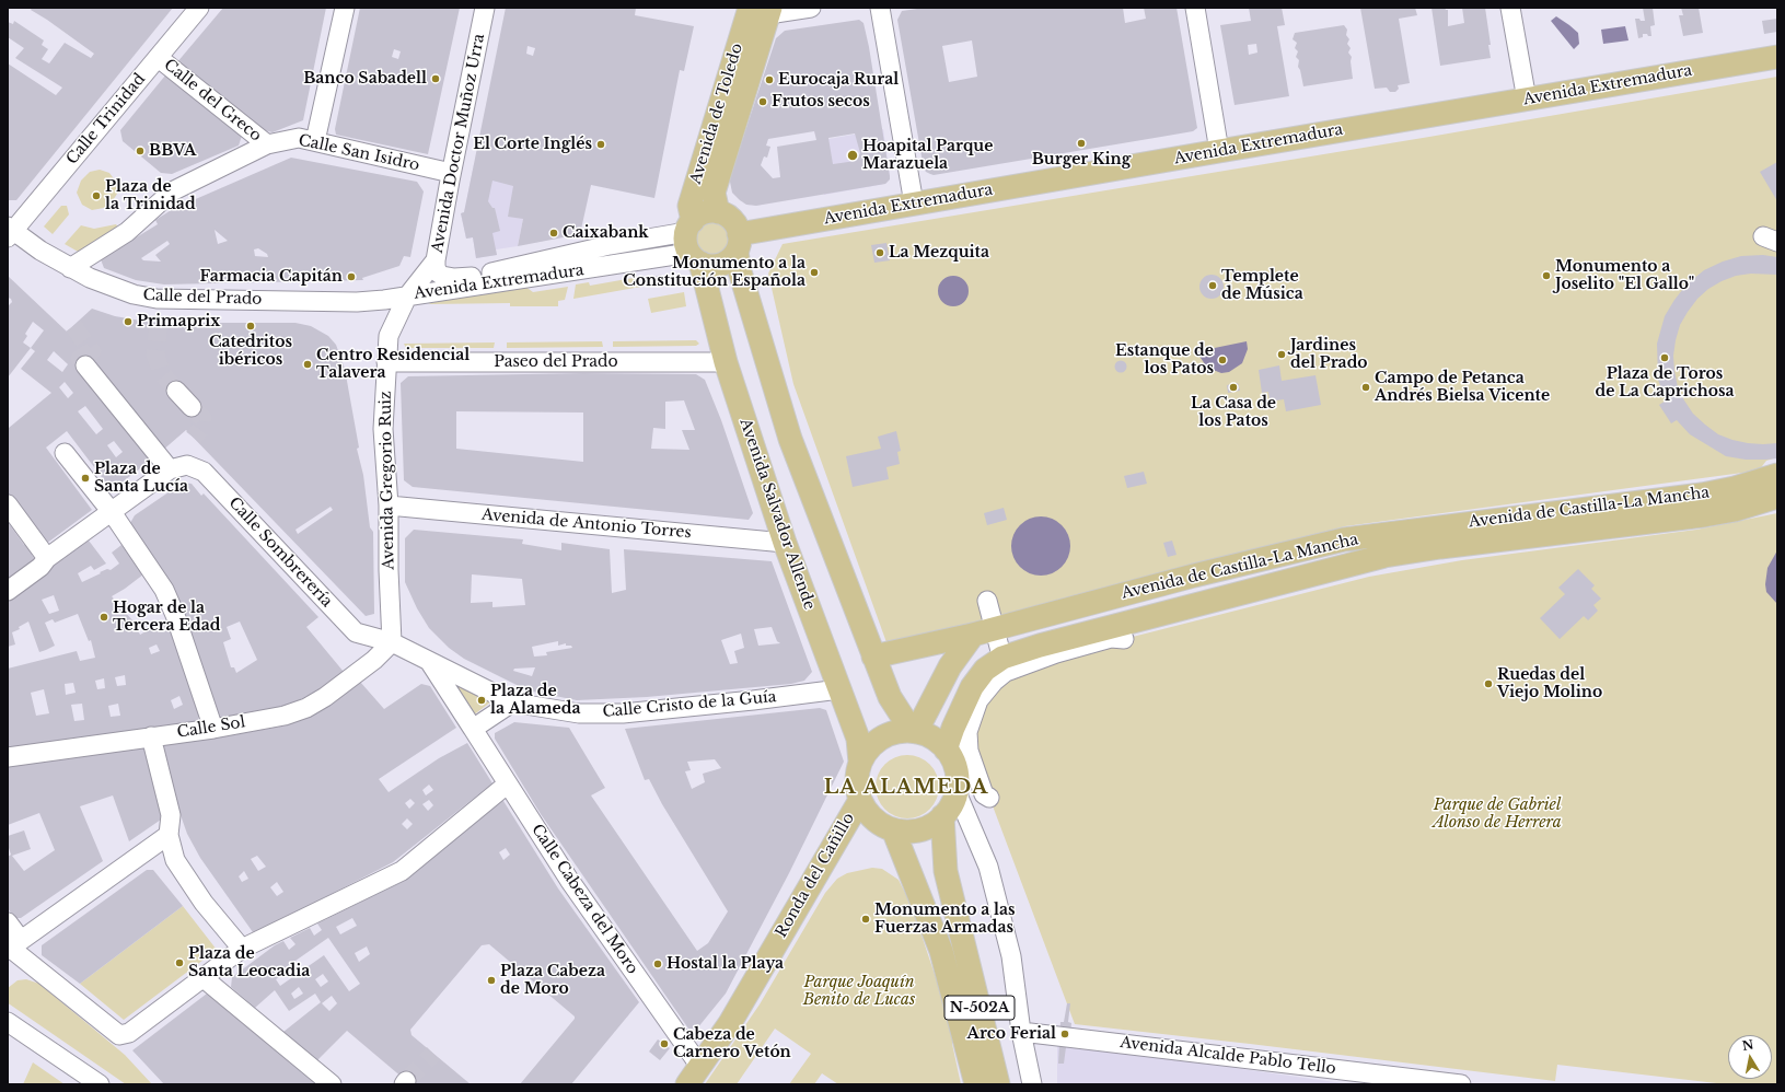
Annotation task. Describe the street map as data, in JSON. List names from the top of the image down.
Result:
{
  "streets": {
    "main road": [
      "Avenida Extremadura",
      "Avenida de Toledo",
      "Avenida de Castilla-La Mancha",
      "Avenida Salvador Allende",
      "Ronda del Cañillo",
      "N-502A"
    ],
    "street": [
      "Calle del Greco",
      "Calle Trinidad",
      "Avenida Doctor Muñoz Urra",
      "Calle San Isidro",
      "Calle del Prado",
      "Paseo del Prado",
      "Avenida Gregorio Ruiz",
      "Avenida de Antonio Torres",
      "Calle Sombrerería",
      "Calle Cristo de la Guía",
      "Calle Sol",
      "Calle Cabeza del Moro",
      "Avenida Alcalde Pablo Tello"
    ]
  },
  "crossings": [
    ["Avenida Extremadura", "Avenida de Toledo"],
    ["Avenida Extremadura", "Avenida Doctor Muñoz Urra"],
    ["Avenida Extremadura", "Calle del Prado"],
    ["Avenida Extremadura", "Avenida Gregorio Ruiz"],
    ["Avenida Extremadura", "Avenida Salvador Allende"],
    ["Calle del Greco", "Calle Trinidad"],
    ["Calle del Greco", "Calle San Isidro"],
    ["Avenida de Toledo", "Avenida Salvador Allende"],
    ["Calle Trinidad", "Calle del Prado"],
    ["Avenida Doctor Muñoz Urra", "Calle San Isidro"],
    ["Avenida Doctor Muñoz Urra", "Calle del Prado"],
    ["Avenida Doctor Muñoz Urra", "Avenida Gregorio Ruiz"],
    ["Calle San Isidro", "Calle del Prado"],
    ["Calle del Prado", "Avenida Gregorio Ruiz"],
    ["Paseo del Prado", "Avenida Gregorio Ruiz"],
    ["Paseo del Prado", "Avenida Salvador Allende"],
    ["Avenida Gregorio Ruiz", "Avenida de Antonio Torres"],
    ["Avenida Gregorio Ruiz", "Calle Sombrerería"],
    ["Avenida Gregorio Ruiz", "Calle Sol"],
    ["Avenida de Castilla-La Mancha", "Avenida Salvador Allende"],
    ["Avenida de Castilla-La Mancha", "Ronda del Cañillo"],
    ["Avenida de Castilla-La Mancha", "N-502A"],
    ["Avenida Salvador Allende", "Avenida de Antonio Torres"],
    ["Avenida Salvador Allende", "Calle Cristo de la Guía"],
    ["Avenida Salvador Allende", "Ronda del Cañillo"],
    ["Avenida Salvador Allende", "N-502A"],
    ["Calle Sombrerería", "Calle Sol"],
    ["Ronda del Cañillo", "Calle Cabeza del Moro"],
    ["Ronda del Cañillo", "N-502A"]
  ],
  "districts": ["LA ALAMEDA"],
  "parks": ["Parque de Gabriel Alonso de Herrera", "Parque Joaquín Benito de Lucas"],
  "places": [
    "Banco Sabadell",
    "Eurocaja Rural",
    "Frutos secos",
    "Burger King",
    "El Corte Inglés",
    "BBVA",
    "Hoapital Parque Marazuela",
    "Plaza de la Trinidad",
    "Caixabank",
    "La Mezquita",
    "Monumento a la Constitución Española",
    "Monumento a Joselito \"El Gallo\"",
    "Farmacia Capitán",
    "Templete de Música",
    "Primaprix",
    "Catedritos ibéricos",
    "Jardines del Prado",
    "Plaza de Toros de La Caprichosa",
    "Estanque de los Patos",
    "Centro Residencial Talavera",
    "La Casa de los Patos",
    "Campo de Petanca Andrés Bielsa Vicente",
    "Plaza de Santa Lucía",
    "Hogar de la Tercera Edad",
    "Ruedas del Viejo Molino",
    "Plaza de la Alameda",
    "Monumento a las Fuerzas Armadas",
    "Plaza de Santa Leocadia",
    "Hostal la Playa",
    "Plaza Cabeza de Moro",
    "Arco Ferial",
    "Cabeza de Carnero Vetón"
  ],
  "north": "top"
}
